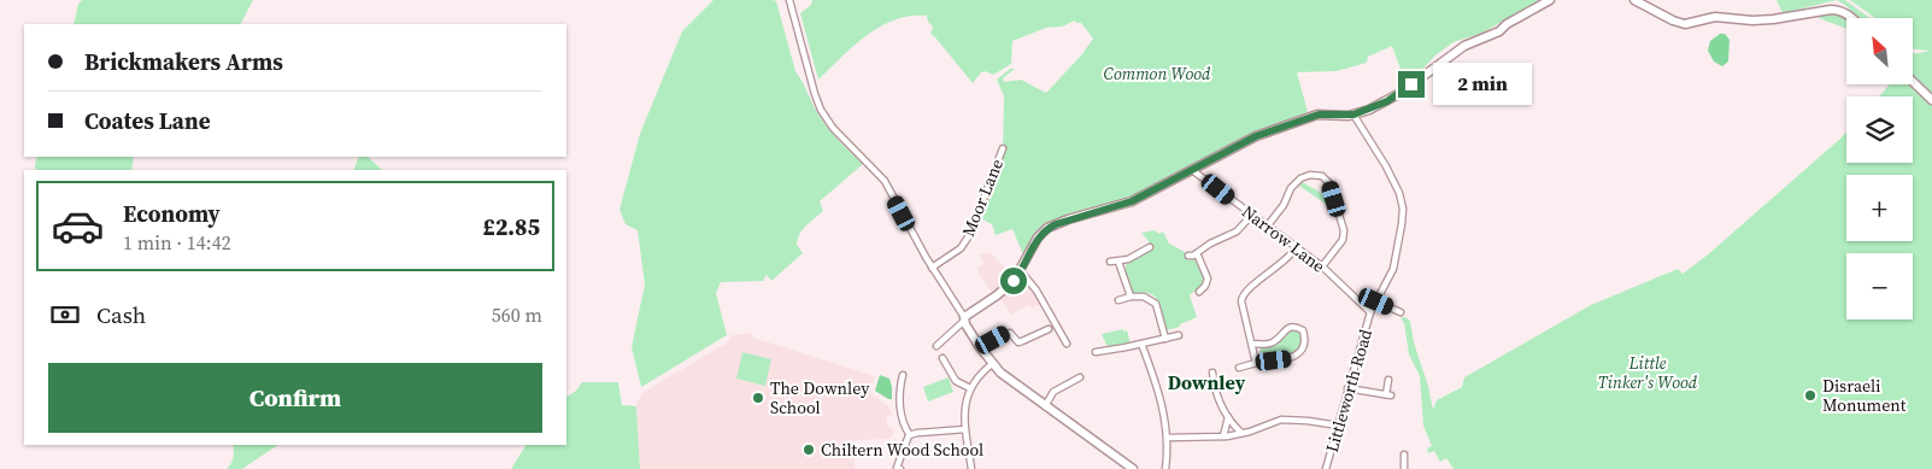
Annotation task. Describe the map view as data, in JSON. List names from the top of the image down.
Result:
{
  "streets": {
    "street": ["Moor Lane", "Narrow Lane", "Littleworth Road"]
  },
  "crossings": [
    ["Narrow Lane", "Littleworth Road"]
  ],
  "districts": ["Downley"],
  "parks": ["Common Wood", "Little Tinker's Wood"],
  "places": ["Disraeli Monument", "The Downley School", "Chiltern Wood School"],
  "north": "top left",
  "page": {
    "map_buttons": ["+", "−"],
    "banner": ["Brickmakers Arms", "Coates Lane"],
    "bubble": "2 min",
    "list": [
      {
        "name": "Economy",
        "note": "1 min · 14:42",
        "value": "£2.85"
      }
    ],
    "pay": ["Cash", "560 m"],
    "buttons": "Confirm"
  }
}
